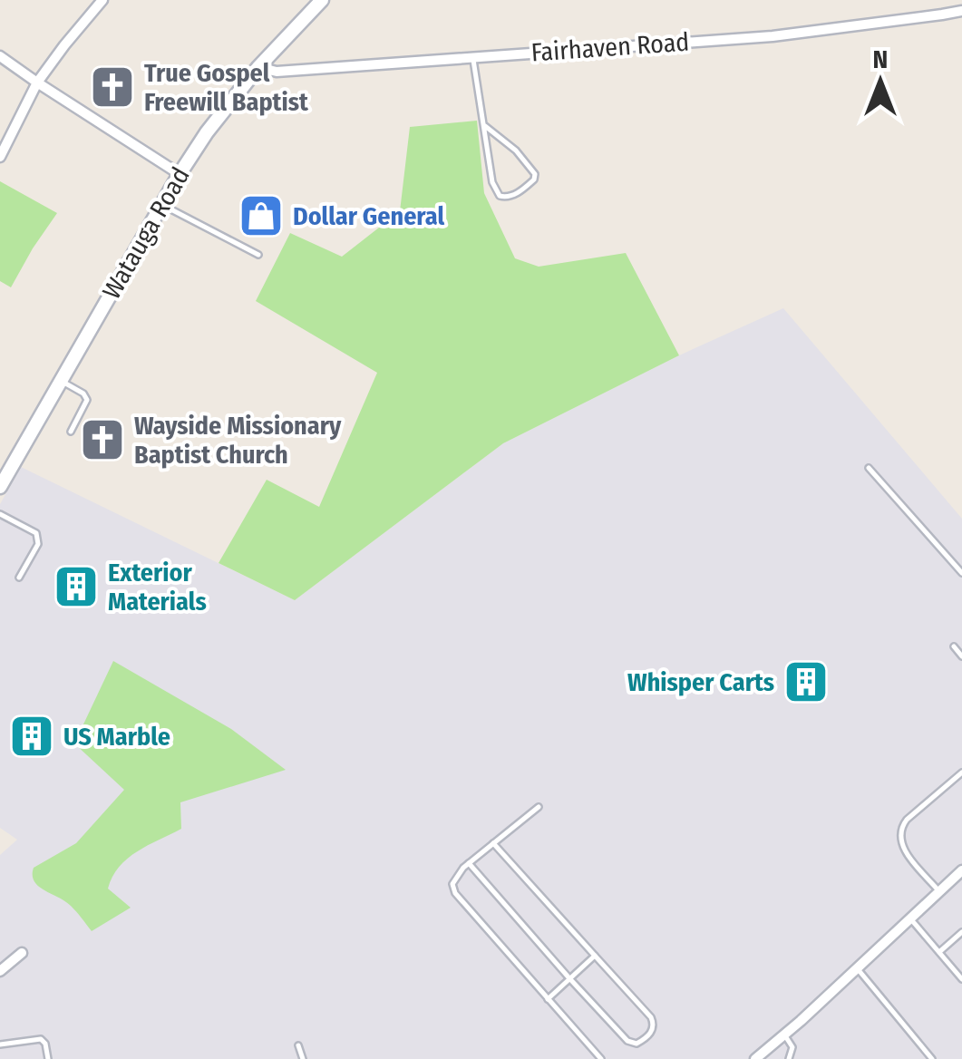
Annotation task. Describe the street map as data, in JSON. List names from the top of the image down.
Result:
{
  "streets": {
    "main road": ["Watauga Road"],
    "street": ["Fairhaven Road"]
  },
  "crossings": [
    ["Fairhaven Road", "Watauga Road"]
  ],
  "places": {
    "church": ["True Gospel Freewill Baptist", "Wayside Missionary Baptist Church"],
    "shop": ["Dollar General"],
    "building": ["Exterior Materials", "Whisper Carts", "US Marble"]
  },
  "north": "top"
}
